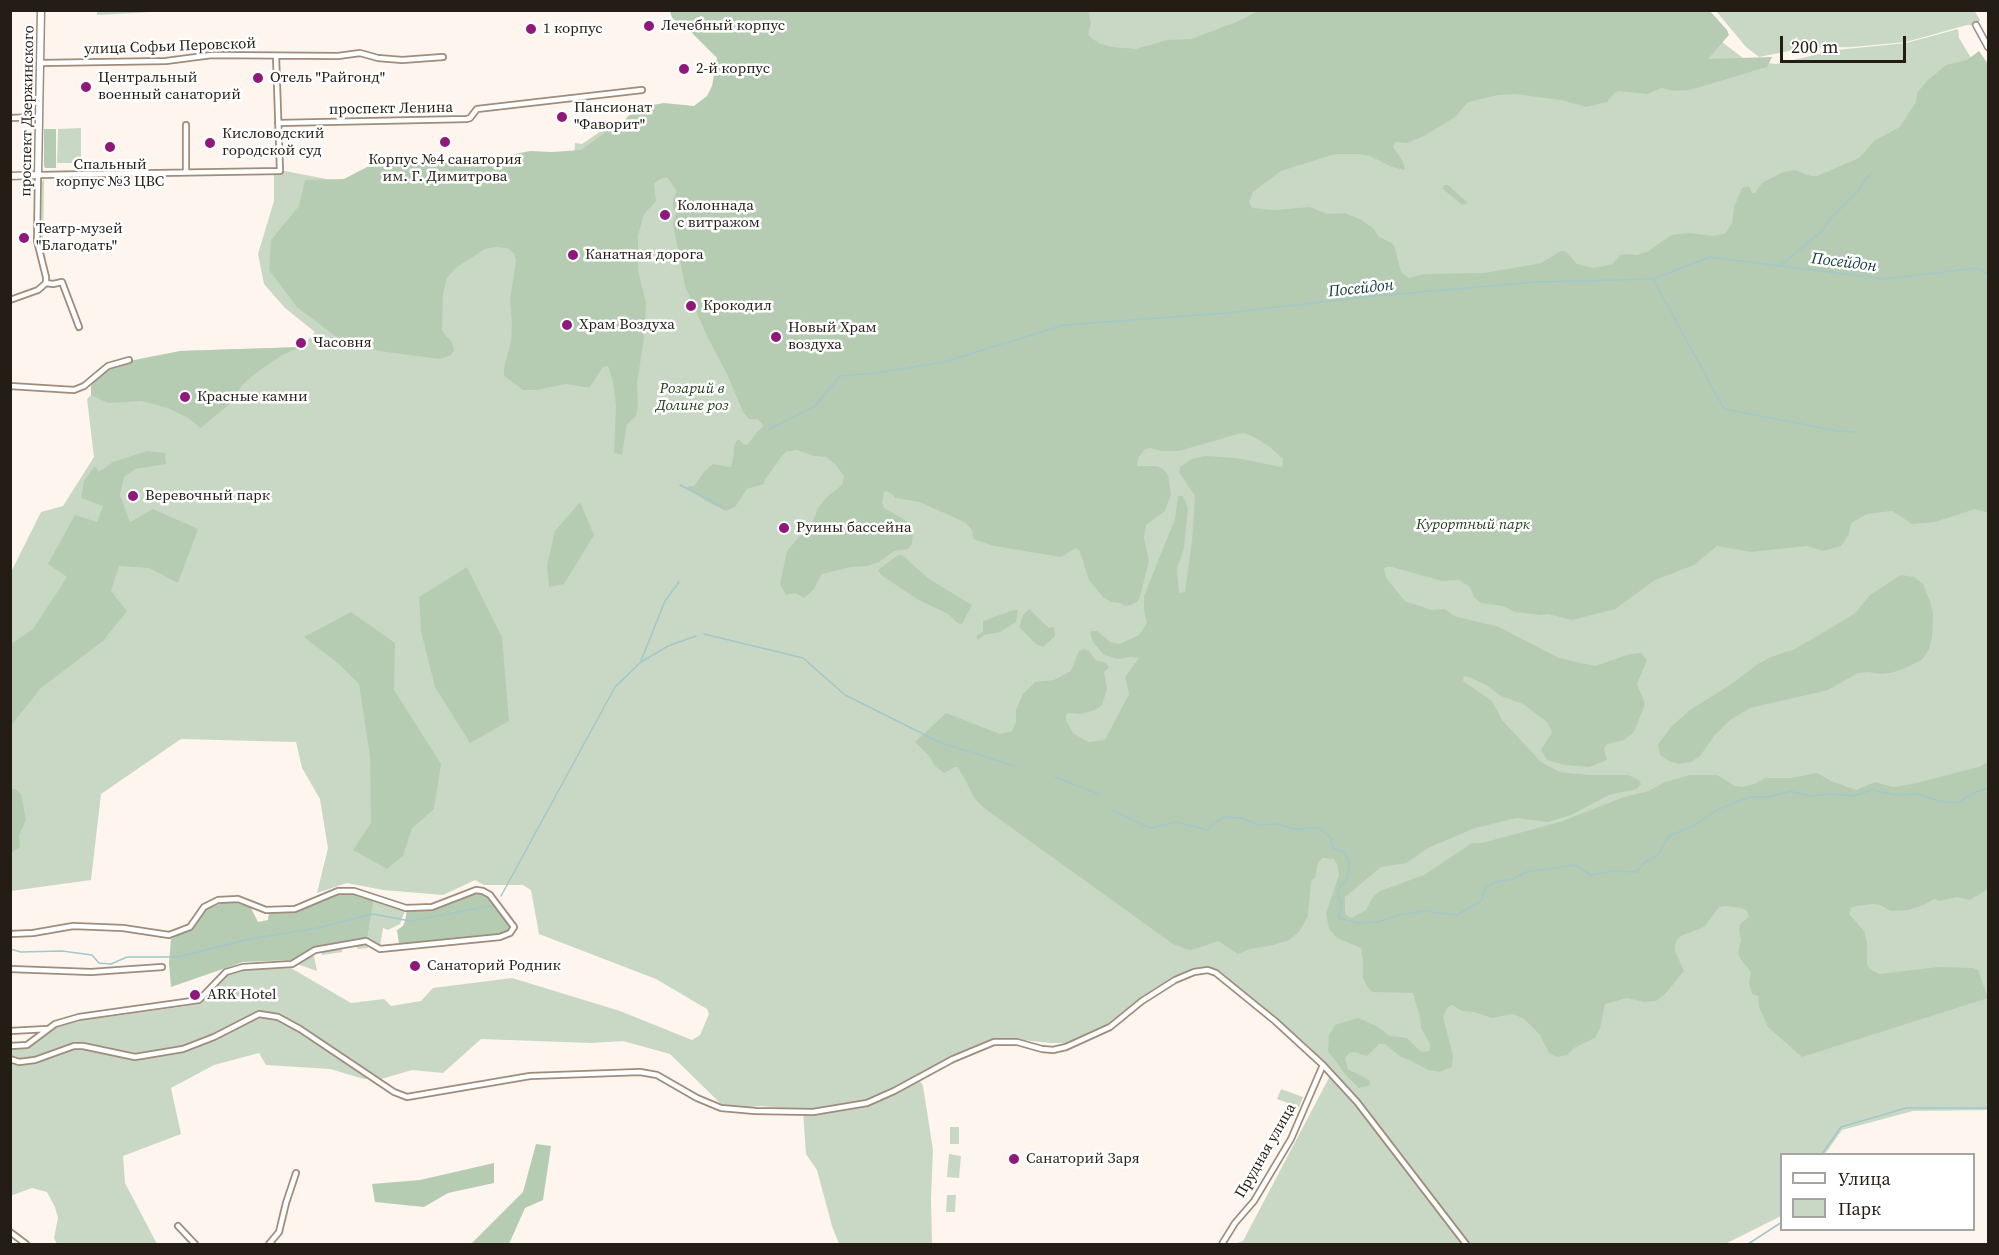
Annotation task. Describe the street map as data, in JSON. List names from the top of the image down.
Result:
{
  "streets": {
    "main road": ["проспект Дзержинского"],
    "street": ["улица Софьи Перовской", "проспект Ленина", "Прудная улица"]
  },
  "crossings": [
    ["улица Софьи Перовской", "проспект Дзержинского"]
  ],
  "water": ["Посейдон"],
  "parks": ["Розарий в Долине роз", "Курортный парк"],
  "places": [
    "Лечебный корпус",
    "1 корпус",
    "2-й корпус",
    "Отель \"Райгонд\"",
    "Центральный военный санаторий",
    "Пансионат \"Фаворит\"",
    "Корпус №4 санатория им. Г. Димитрова",
    "Кисловодский городской суд",
    "Спальный корпус №3 ЦВС",
    "Колоннада с витражом",
    "Театр-музей \"Благодать\"",
    "Канатная дорога",
    "Крокодил",
    "Храм Воздуха",
    "Новый Храм воздуха",
    "Часовня",
    "Красные камни",
    "Веревочный парк",
    "Руины бассейна",
    "Санаторий Родник",
    "ARK Hotel",
    "Санаторий Заря"
  ],
  "legend": ["Улица", "Парк"],
  "scale_bar": "200 m"
}
